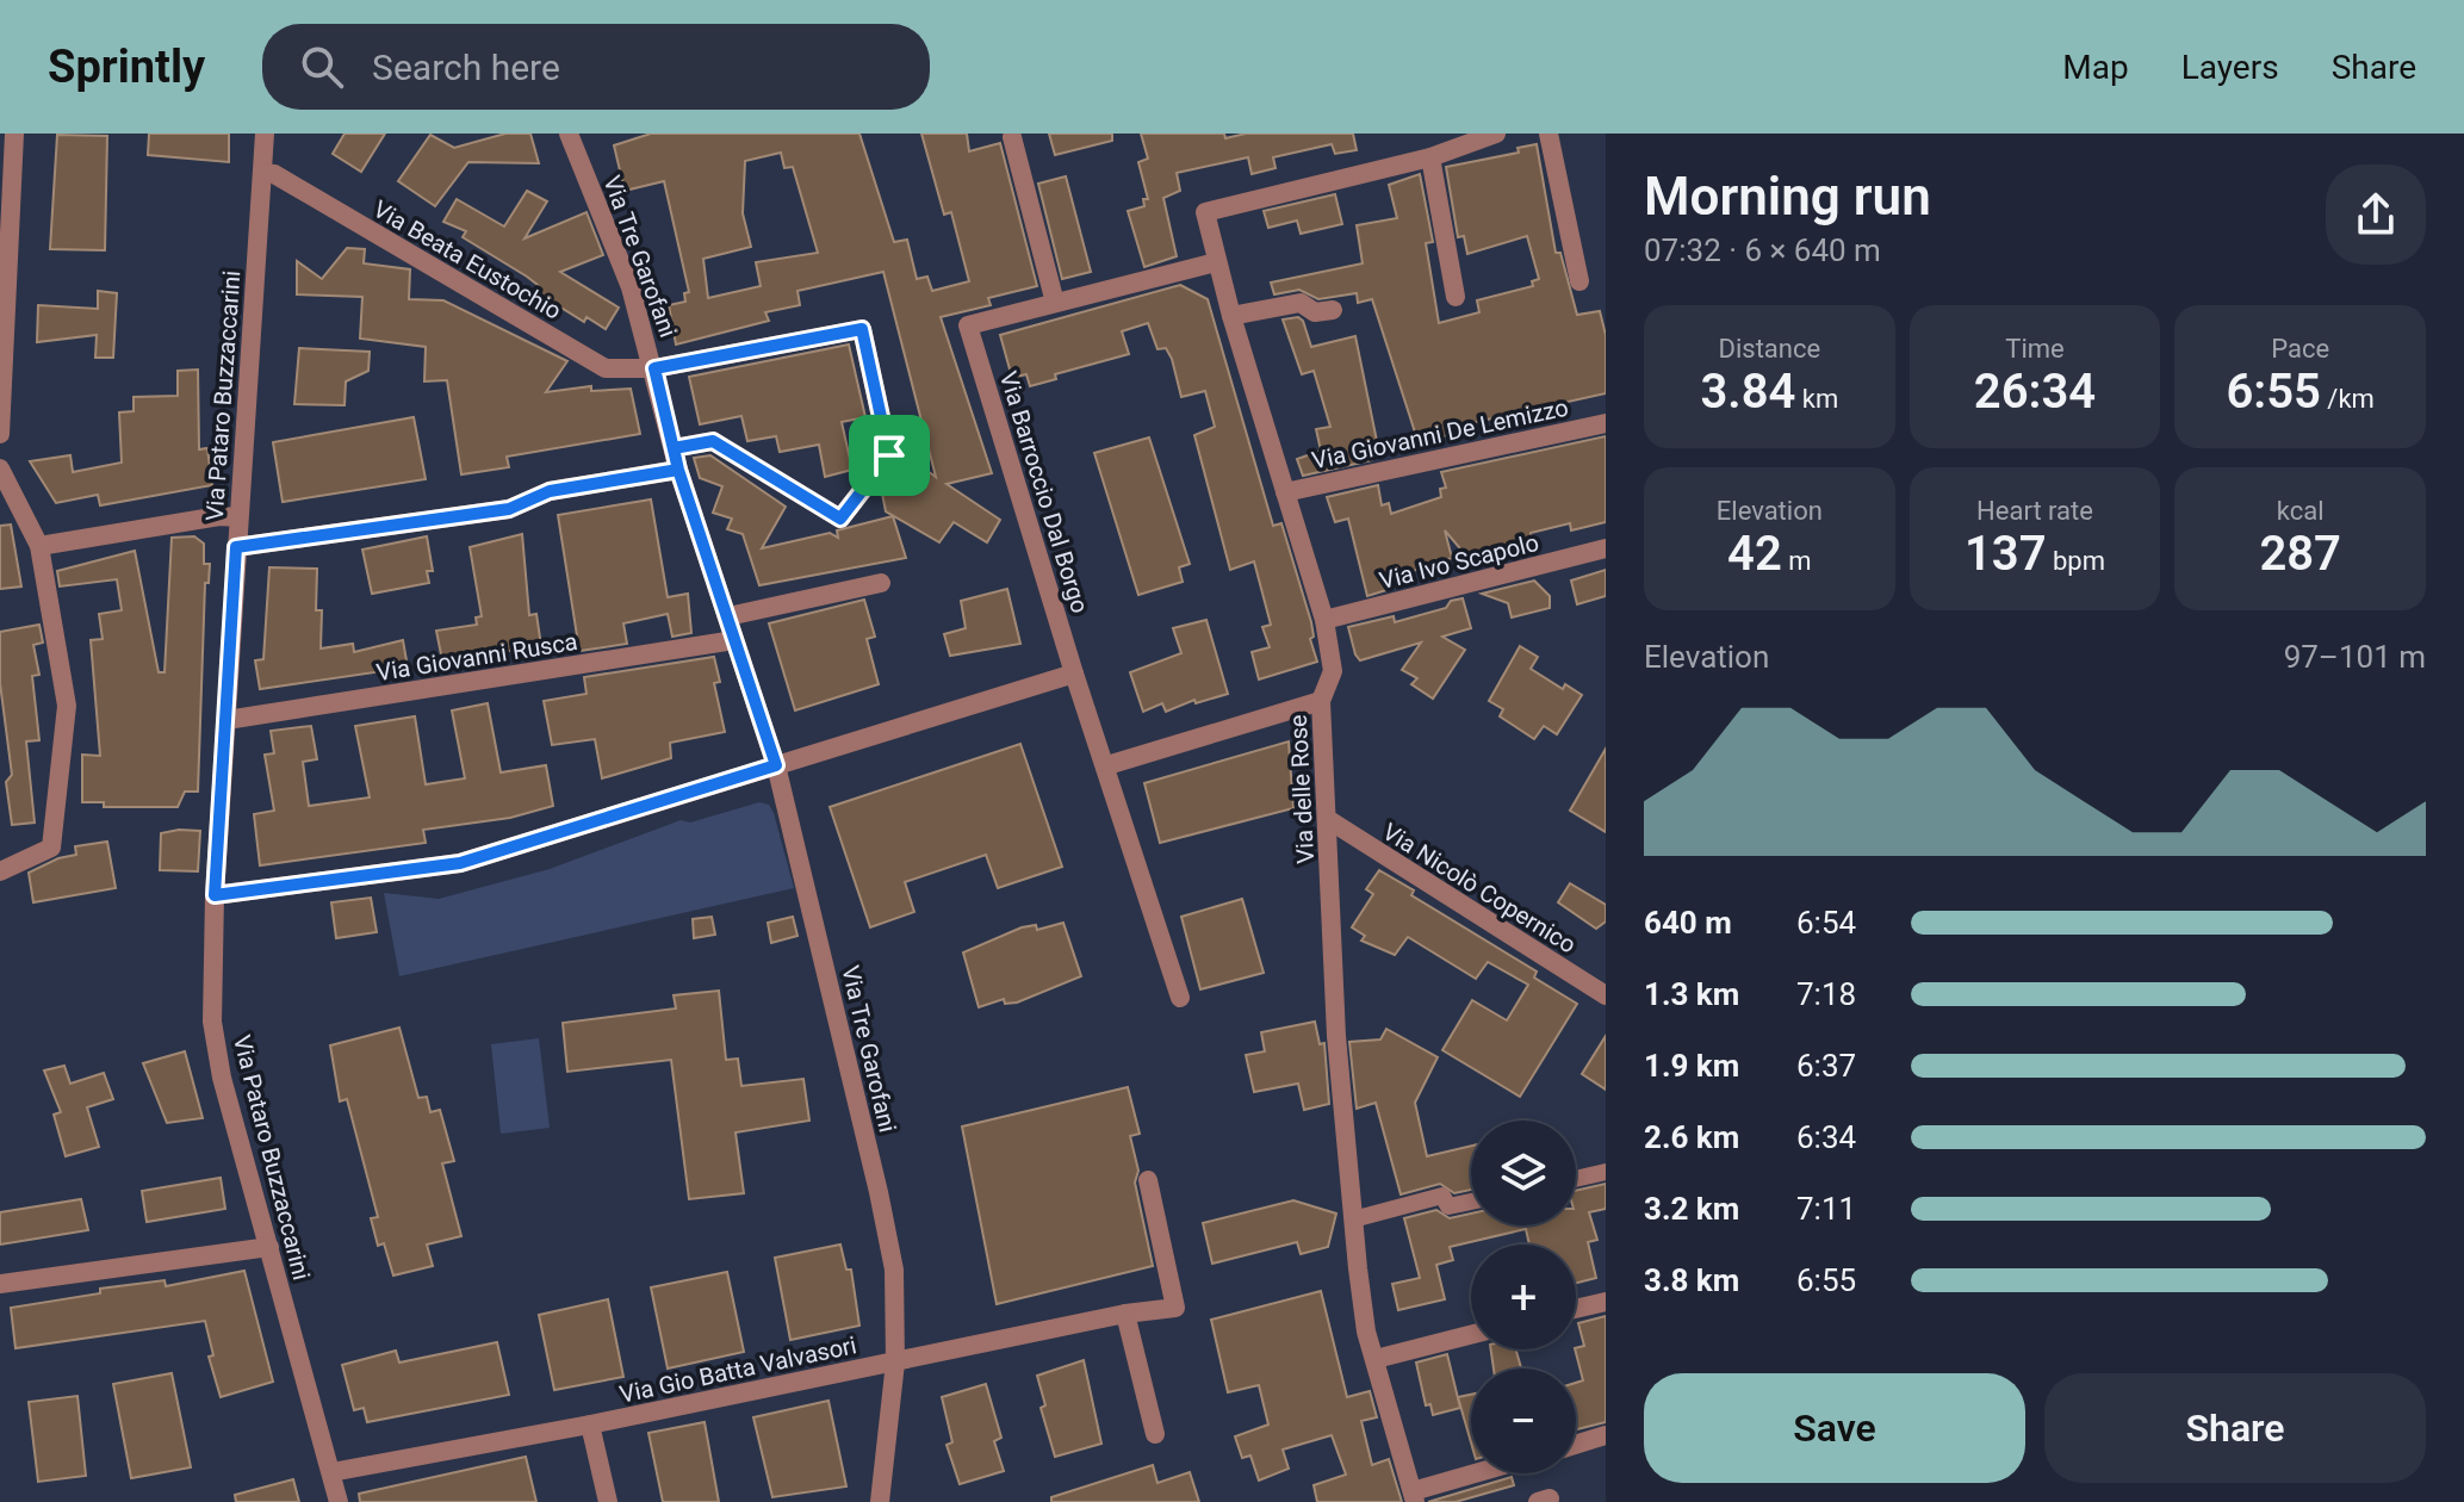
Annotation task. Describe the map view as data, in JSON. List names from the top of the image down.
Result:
{
  "streets": {
    "street": [
      "Via Tre Garofani",
      "Via Beata Eustochio",
      "Via Pataro Buzzaccarini",
      "Via Giovanni De Lemizzo",
      "Via Barroccio Dal Borgo",
      "Via Ivo Scapolo",
      "Via Giovanni Rusca",
      "Via delle Rose",
      "Via Nicolò Copernico",
      "Via Gio Batta Valvasori"
    ]
  },
  "crossings": [
    ["Via Tre Garofani", "Via Beata Eustochio"],
    ["Via Tre Garofani", "Via Giovanni Rusca"],
    ["Via Tre Garofani", "Via Gio Batta Valvasori"],
    ["Via Beata Eustochio", "Via Pataro Buzzaccarini"],
    ["Via Pataro Buzzaccarini", "Via Giovanni Rusca"],
    ["Via Pataro Buzzaccarini", "Via Gio Batta Valvasori"],
    ["Via Giovanni De Lemizzo", "Via delle Rose"],
    ["Via Ivo Scapolo", "Via delle Rose"],
    ["Via delle Rose", "Via Nicolò Copernico"]
  ],
  "page": {
    "header": "Sprintly",
    "search": "Search here",
    "nav": ["Map", "Layers", "Share"],
    "heading": ["Morning run", "07:32 · 6 × 640 m"],
    "stats": [
      ["Distance", "3.84 km"],
      ["Time", "26:34"],
      ["Pace", "6:55 /km"],
      ["Elevation", "42 m"],
      ["Heart rate", "137 bpm"],
      ["kcal", "287"]
    ],
    "chart": ["Elevation", "97–101 m"],
    "list": [
      {
        "name": "640 m",
        "note": "6:54"
      },
      {
        "name": "1.3 km",
        "note": "7:18"
      },
      {
        "name": "1.9 km",
        "note": "6:37"
      },
      {
        "name": "2.6 km",
        "note": "6:34"
      },
      {
        "name": "3.2 km",
        "note": "7:11"
      },
      {
        "name": "3.8 km",
        "note": "6:55"
      }
    ],
    "map_buttons": ["+", "−"],
    "buttons": ["Save", "Share"]
  }
}
